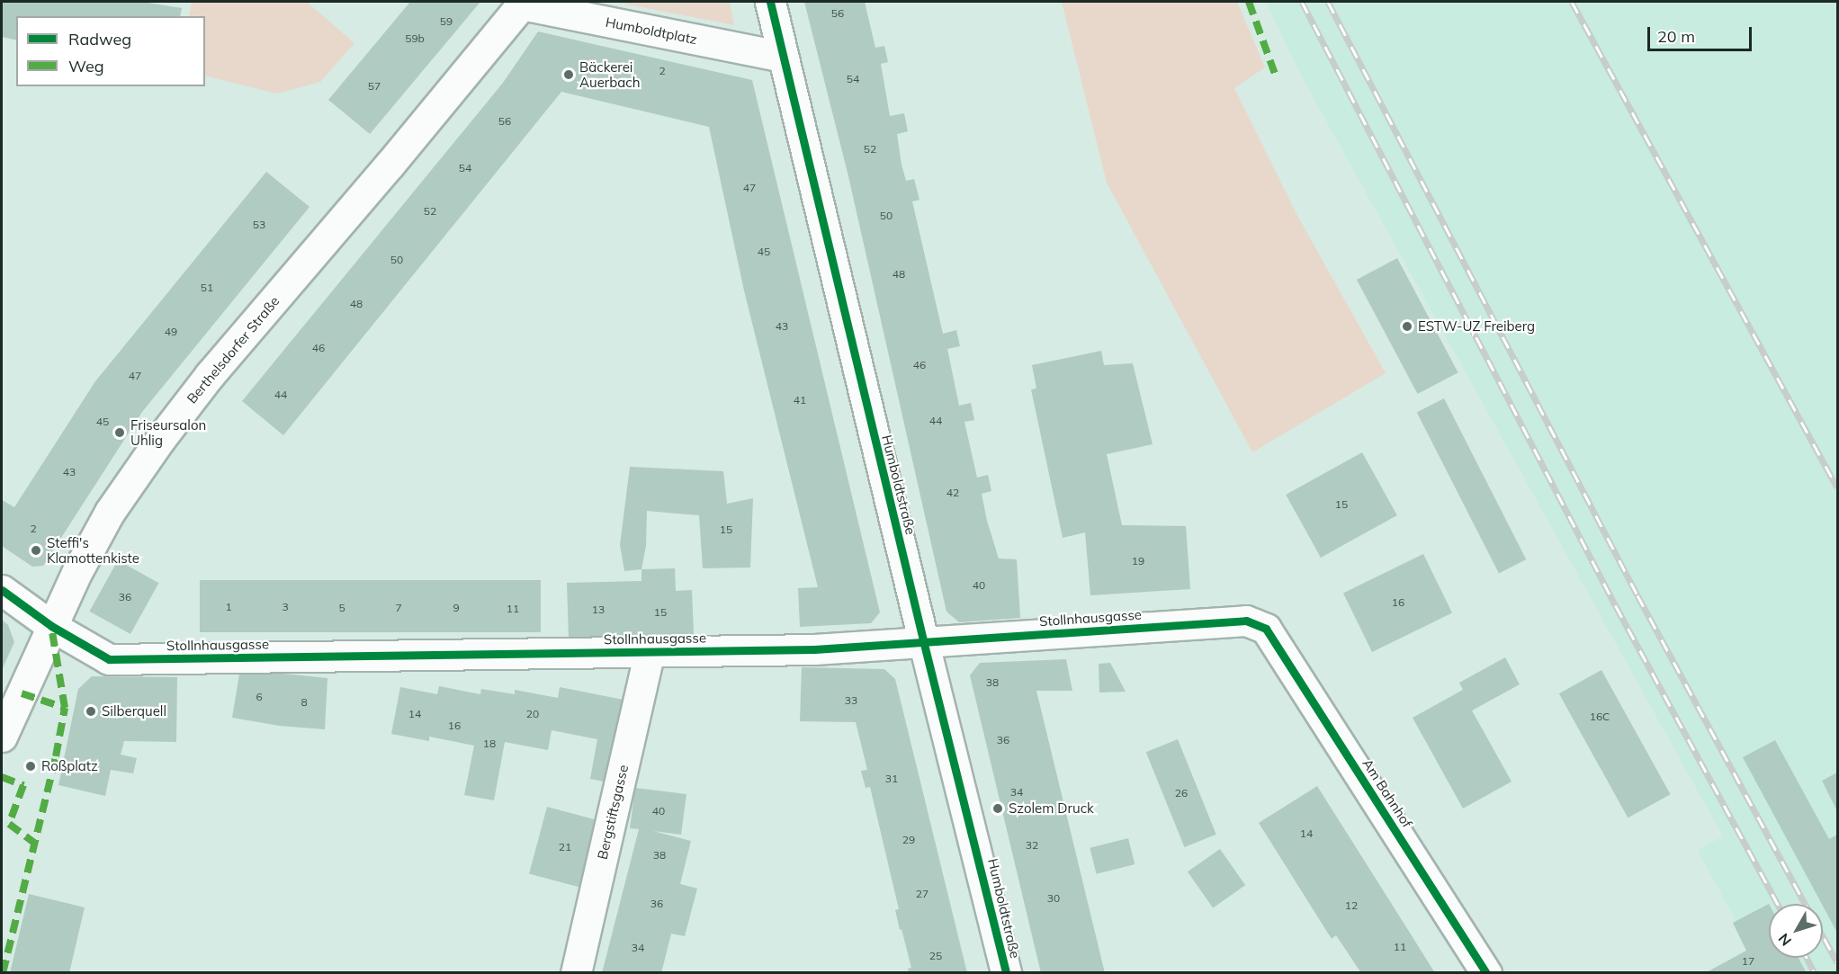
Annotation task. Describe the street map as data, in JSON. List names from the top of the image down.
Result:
{
  "streets": {
    "street": [
      "Humboldtplatz",
      "Berthelsdorfer Straße",
      "Humboldtstraße",
      "Stollnhausgasse",
      "Am Bahnhof",
      "Bergstiftsgasse"
    ]
  },
  "crossings": [
    ["Humboldtplatz", "Berthelsdorfer Straße"],
    ["Humboldtplatz", "Humboldtstraße"],
    ["Berthelsdorfer Straße", "Stollnhausgasse"],
    ["Humboldtstraße", "Stollnhausgasse"],
    ["Stollnhausgasse", "Am Bahnhof"],
    ["Stollnhausgasse", "Bergstiftsgasse"]
  ],
  "places": [
    "Bäckerei Auerbach",
    "ESTW-UZ Freiberg",
    "Friseursalon Uhlig",
    "Steffi's Klamottenkiste",
    "Silberquell",
    "Roßplatz",
    "Szolem Druck"
  ],
  "house_numbers": [
    "56",
    "59",
    "59b",
    "2",
    "54",
    "57",
    "56",
    "52",
    "54",
    "47",
    "52",
    "50",
    "53",
    "45",
    "50",
    "48",
    "51",
    "48",
    "43",
    "49",
    "46",
    "46",
    "47",
    "44",
    "41",
    "44",
    "45",
    "43",
    "42",
    "15",
    "2",
    "15",
    "19",
    "40",
    "36",
    "16",
    "1",
    "3",
    "5",
    "7",
    "9",
    "11",
    "13",
    "15",
    "38",
    "6",
    "33",
    "8",
    "14",
    "20",
    "16C",
    "16",
    "36",
    "18",
    "31",
    "34",
    "26",
    "40",
    "14",
    "29",
    "32",
    "21",
    "38",
    "27",
    "30",
    "36",
    "12",
    "11",
    "34",
    "25",
    "17"
  ],
  "legend": ["Radweg", "Weg"],
  "scale_bar": "20 m",
  "north": "bottom left"
}
